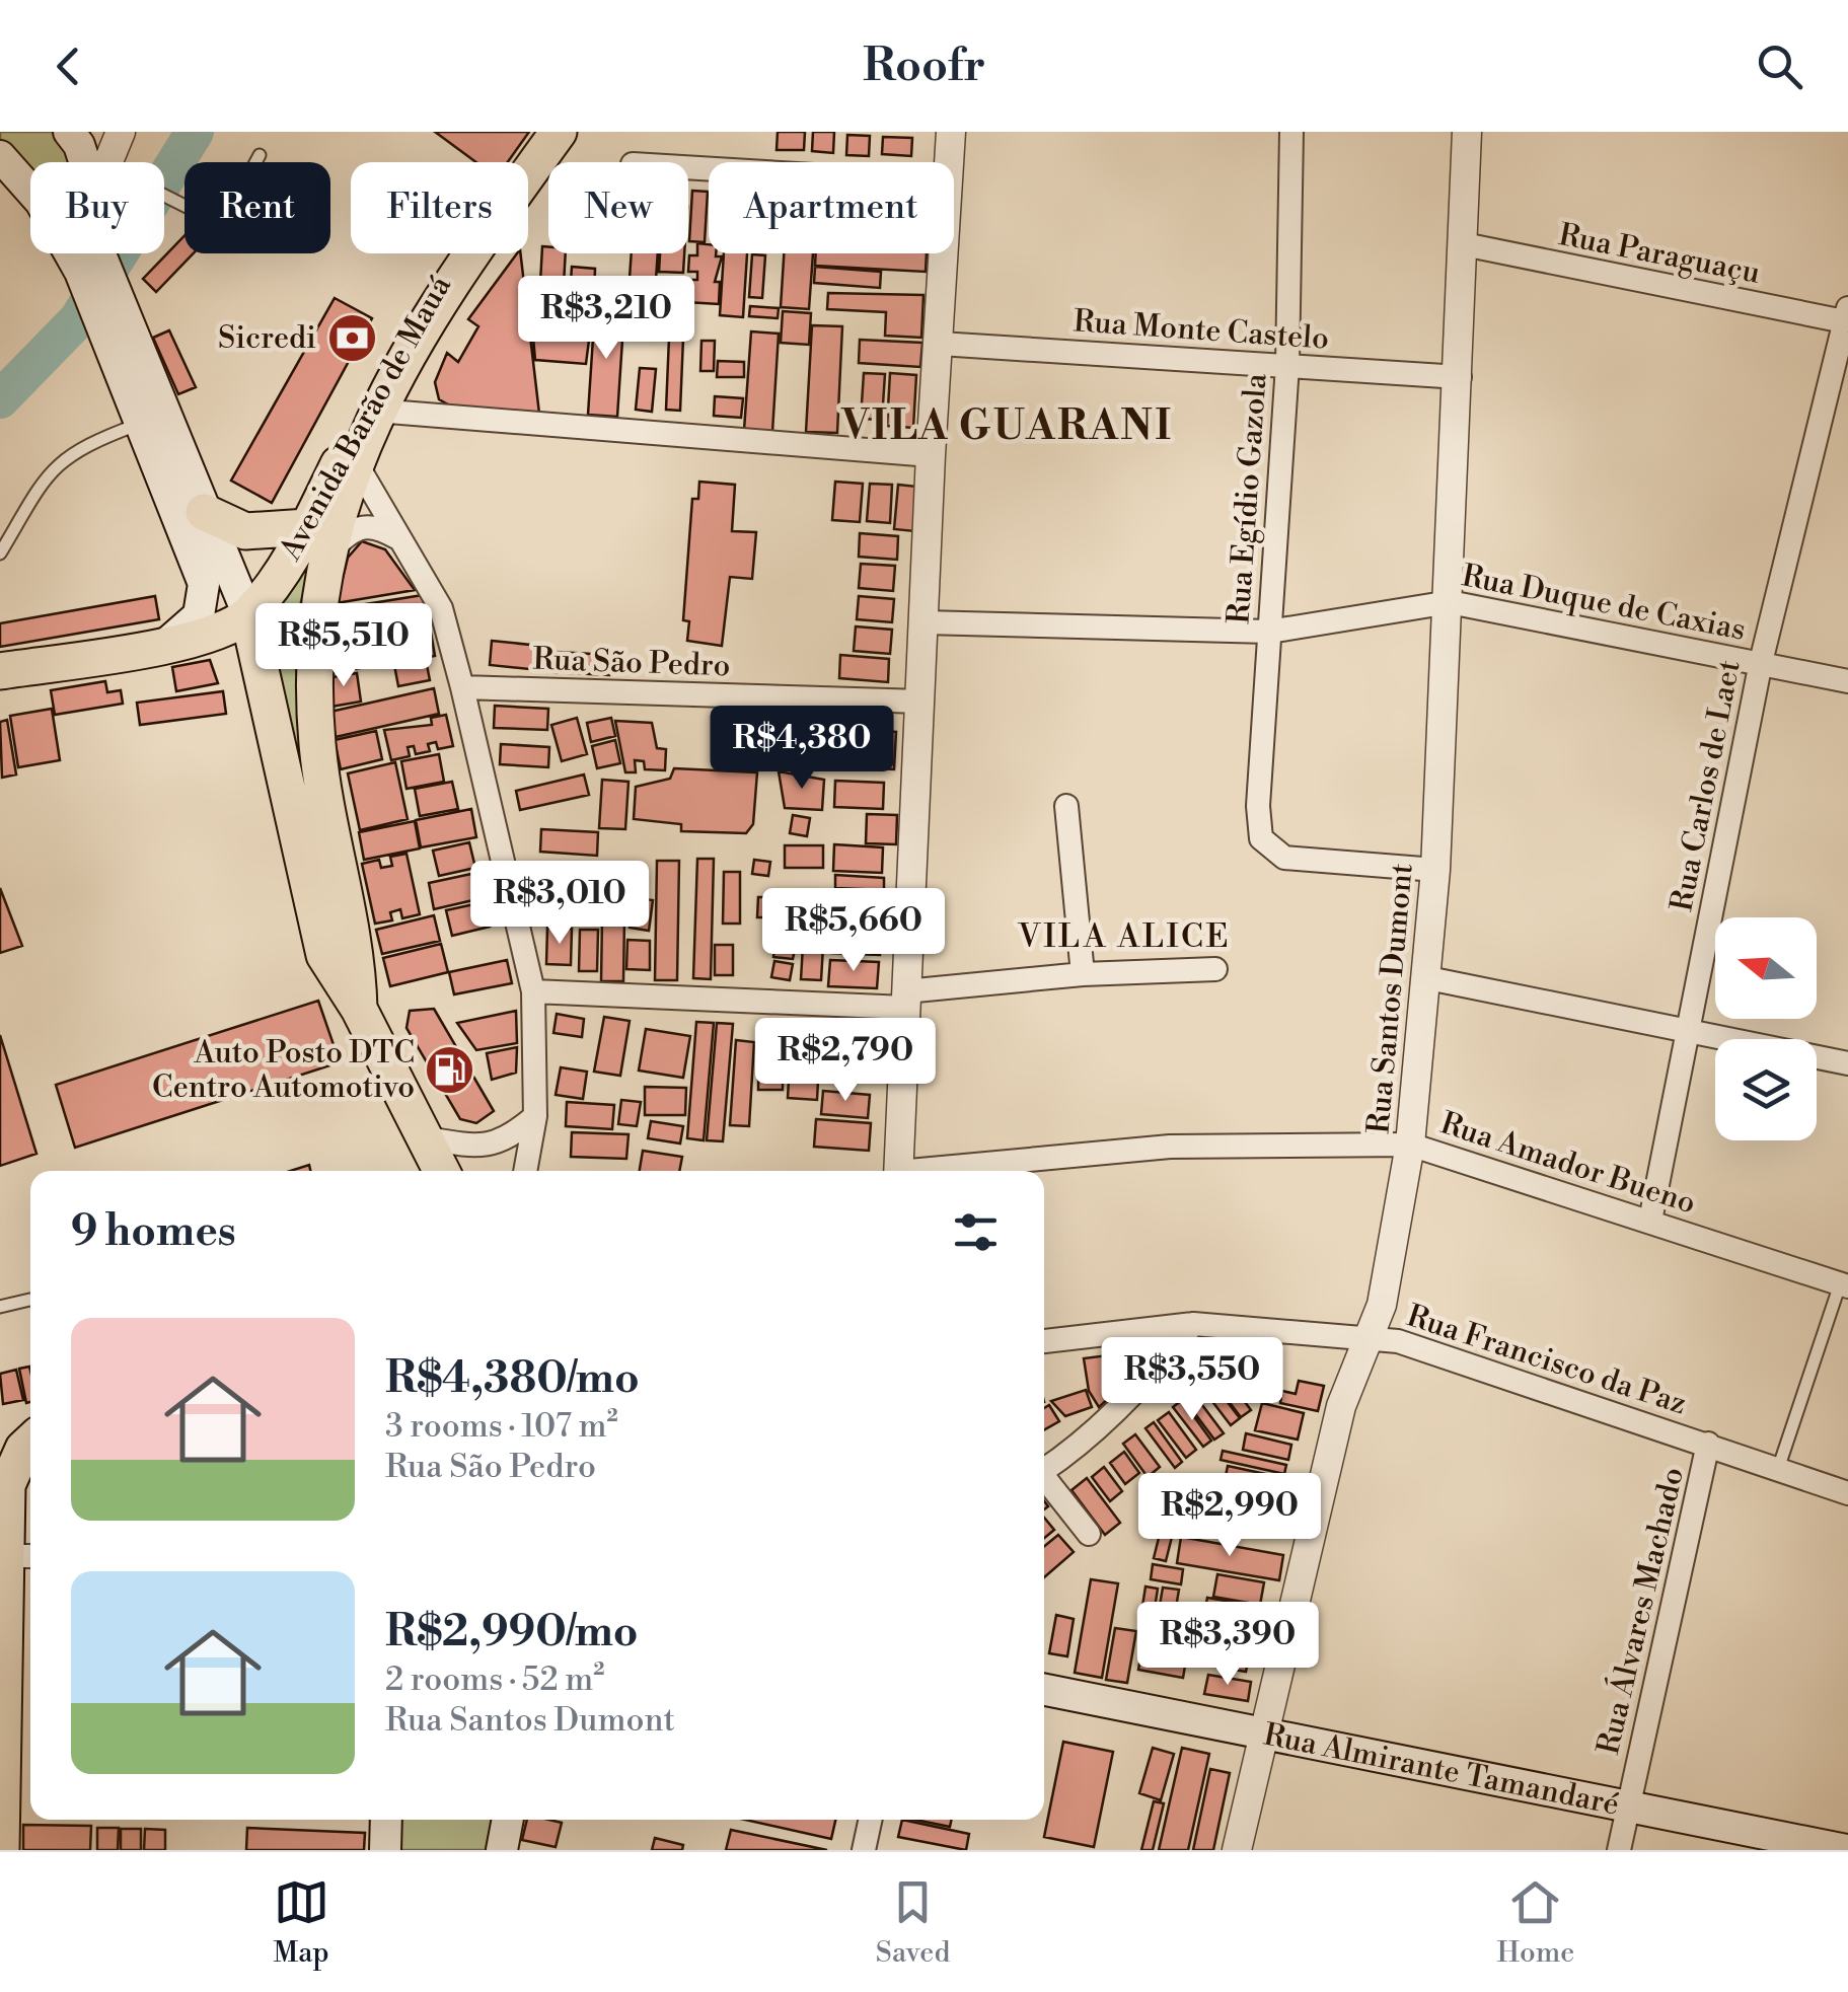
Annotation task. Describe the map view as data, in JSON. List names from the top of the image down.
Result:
{
  "streets": {
    "main road": ["Avenida Barão de Mauá", "Rua Almirante Tamandaré"],
    "street": [
      "Rua Paraguaçu",
      "Rua Monte Castelo",
      "Rua Egídio Gazola",
      "Rua Duque de Caxias",
      "Rua São Pedro",
      "Rua Carlos de Laet",
      "Rua Santos Dumont",
      "Rua Amador Bueno",
      "Rua Francisco da Paz",
      "Rua Álvares Machado"
    ]
  },
  "crossings": [
    ["Rua Paraguaçu", "Rua Carlos de Laet"],
    ["Rua Paraguaçu", "Rua Santos Dumont"],
    ["Rua Monte Castelo", "Rua Egídio Gazola"],
    ["Rua Monte Castelo", "Rua Santos Dumont"],
    ["Rua Egídio Gazola", "Rua Duque de Caxias"],
    ["Rua Egídio Gazola", "Rua Santos Dumont"],
    ["Rua Duque de Caxias", "Rua Carlos de Laet"],
    ["Rua Duque de Caxias", "Rua Santos Dumont"],
    ["Rua Carlos de Laet", "Rua Amador Bueno"],
    ["Rua Santos Dumont", "Rua Amador Bueno"],
    ["Rua Santos Dumont", "Rua Francisco da Paz"],
    ["Rua Santos Dumont", "Rua Almirante Tamandaré"],
    ["Rua Francisco da Paz", "Rua Álvares Machado"],
    ["Rua Álvares Machado", "Rua Almirante Tamandaré"]
  ],
  "districts": ["VILA GUARANI", "VILA ALICE"],
  "places": {
    "bank": ["Sicredi"],
    "fuel station": ["Auto Posto DTC Centro Automotivo"]
  },
  "north": "left",
  "page": {
    "header": "Roofr",
    "chip": [
      "Buy",
      "Rent",
      "Filters",
      "New",
      "Apartment"
    ],
    "price": [
      "R$3,210",
      "R$5,510",
      "R$4,380",
      "R$3,010",
      "R$5,660",
      "R$2,790",
      "R$3,550",
      "R$2,990",
      "R$3,390"
    ],
    "heading": "9 homes",
    "list": [
      {
        "name": "R$4,380/mo",
        "note": "3 rooms · 107 m² · Rua São Pedro"
      },
      {
        "name": "R$2,990/mo",
        "note": "2 rooms · 52 m² · Rua Santos Dumont"
      }
    ],
    "tabs": ["Map", "Saved", "Home"]
  }
}
